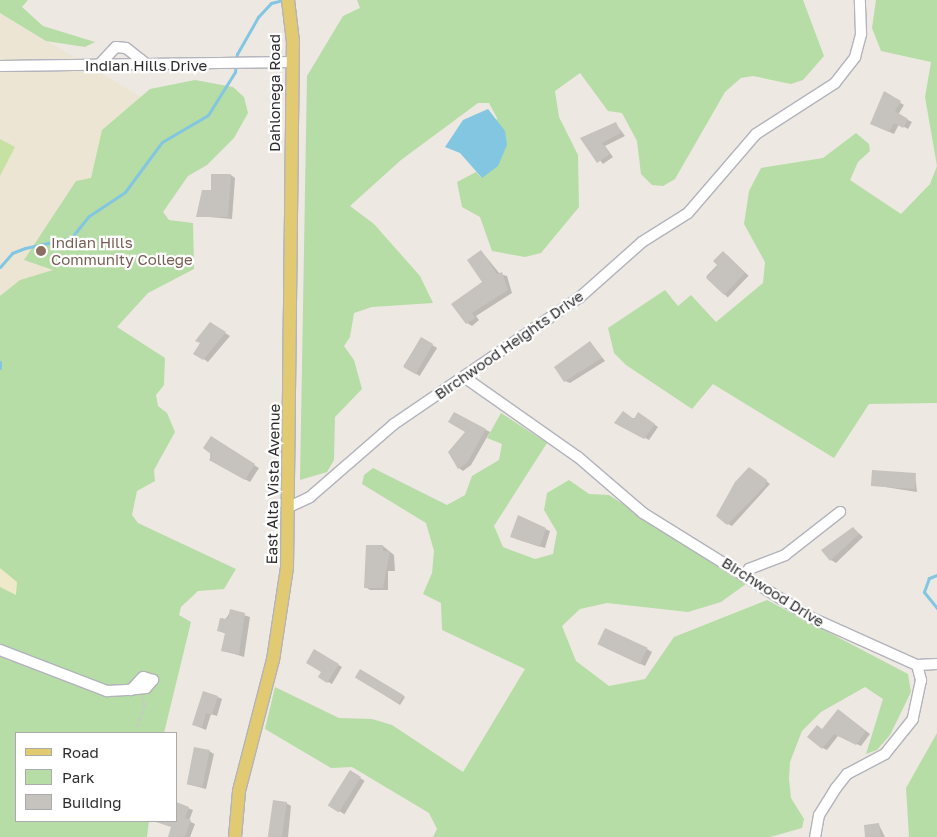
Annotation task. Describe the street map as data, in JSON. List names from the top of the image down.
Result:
{
  "streets": {
    "main road": ["Dahlonega Road", "East Alta Vista Avenue"],
    "street": ["Indian Hills Drive", "Birchwood Heights Drive", "Birchwood Drive"]
  },
  "crossings": [
    ["Indian Hills Drive", "Dahlonega Road"],
    ["Dahlonega Road", "East Alta Vista Avenue"],
    ["Birchwood Heights Drive", "East Alta Vista Avenue"],
    ["Birchwood Heights Drive", "Birchwood Drive"]
  ],
  "places": ["Indian Hills Community College"],
  "legend": ["Road", "Park", "Building"]
}
